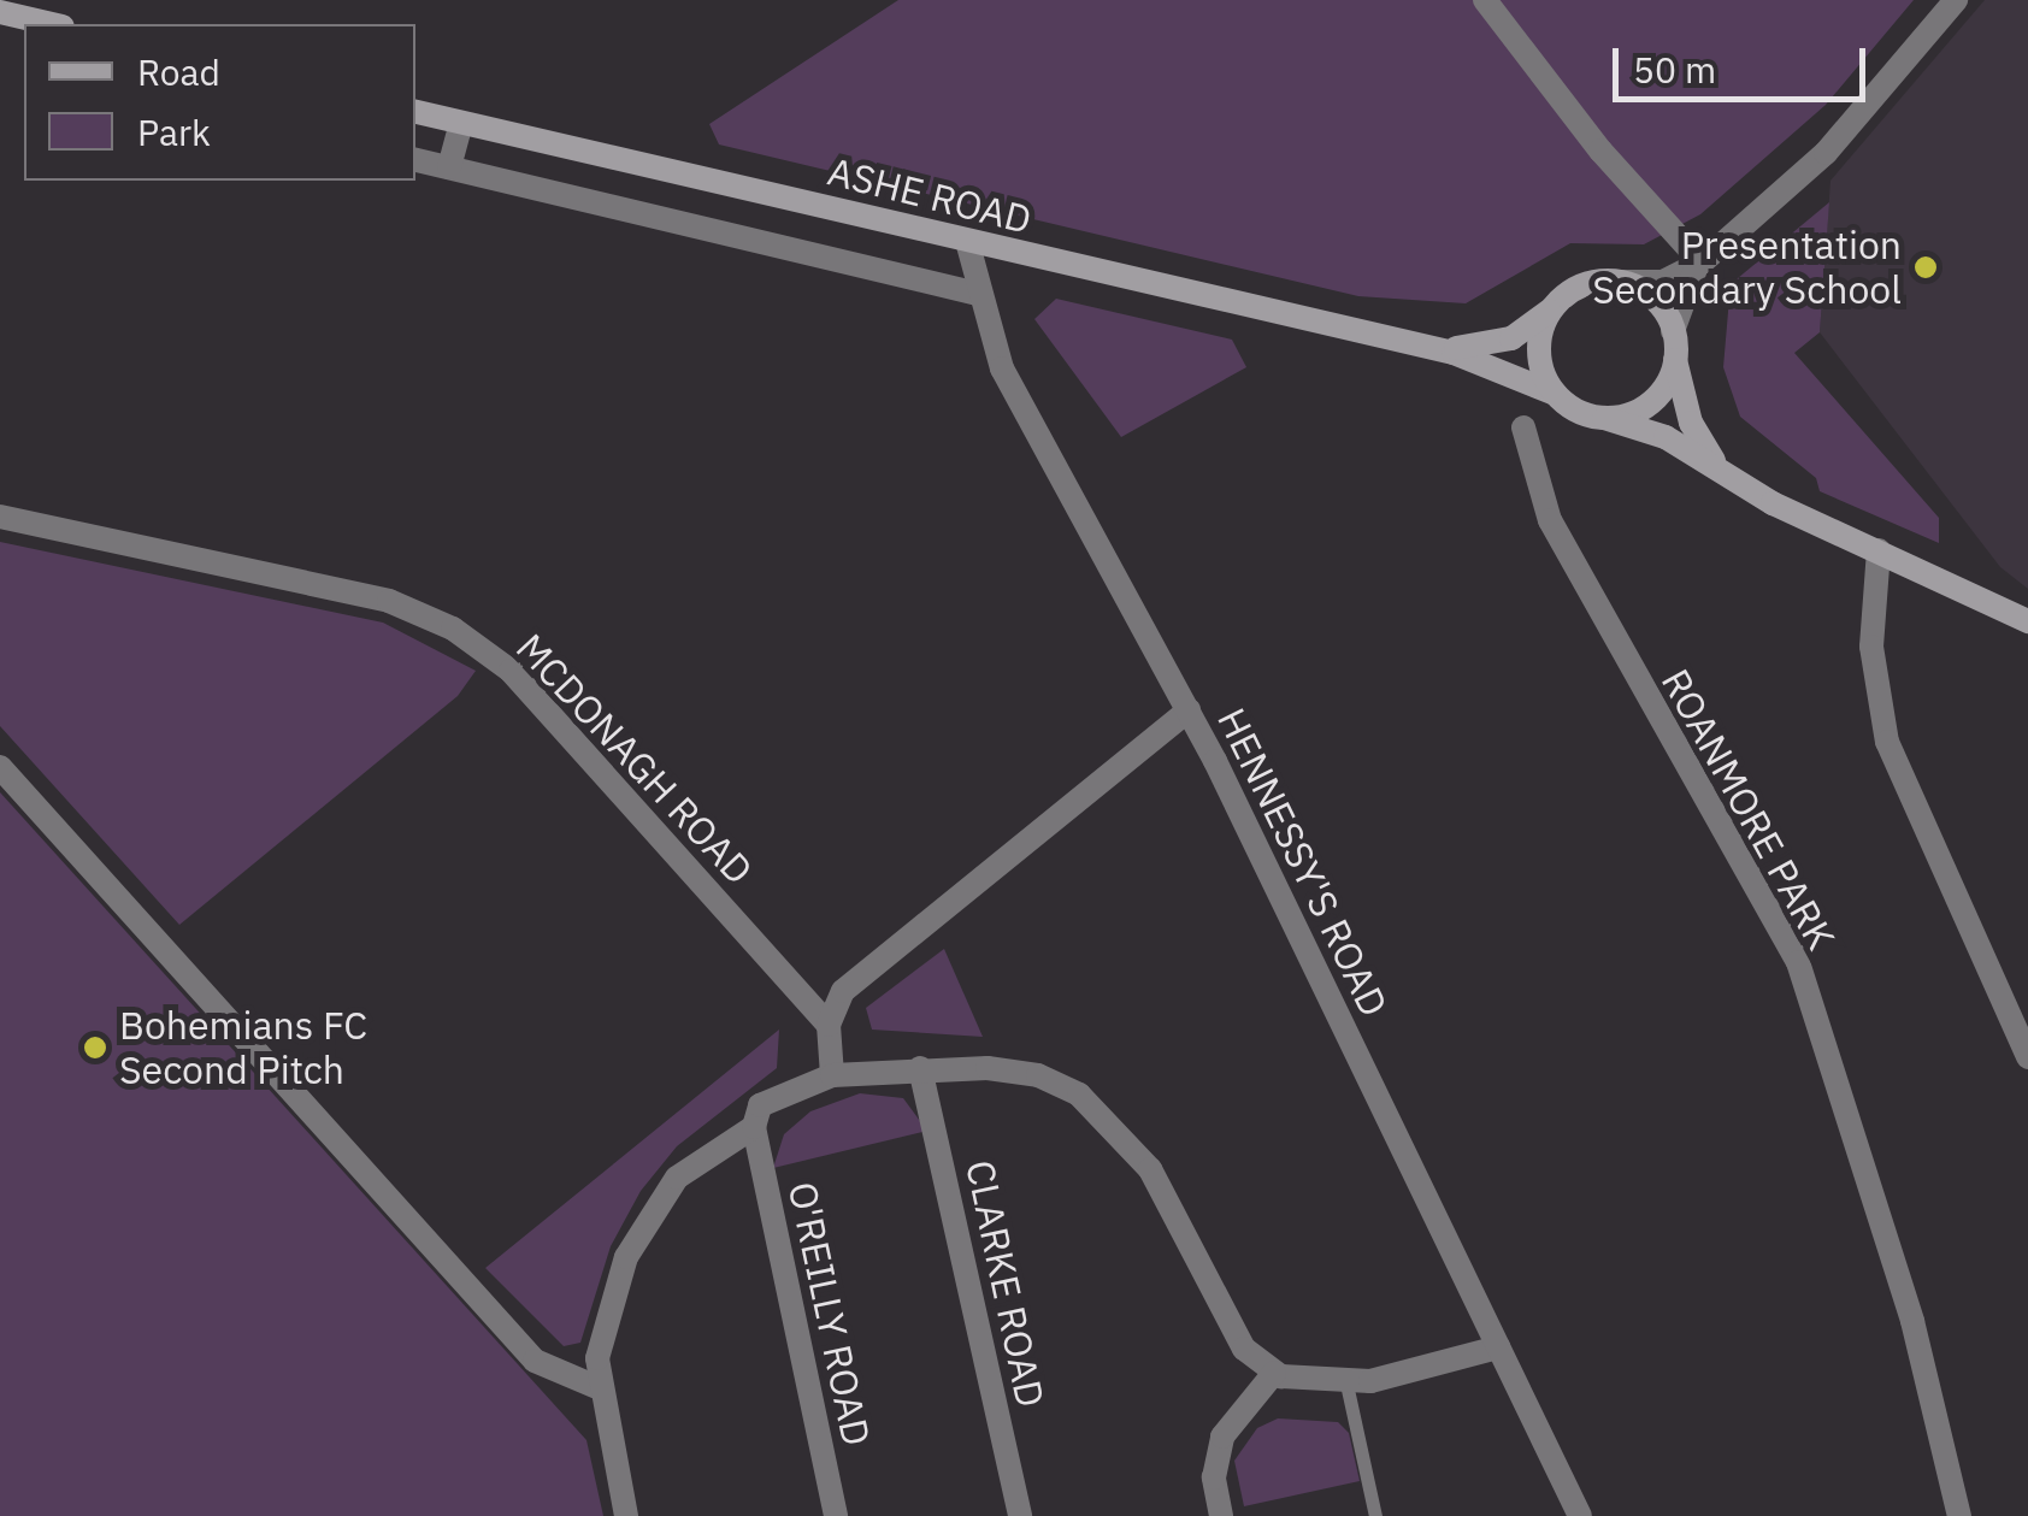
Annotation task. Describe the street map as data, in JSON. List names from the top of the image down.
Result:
{
  "streets": {
    "main road": ["ASHE ROAD"],
    "street": [
      "MCDONAGH ROAD",
      "ROANMORE PARK",
      "HENNESSY'S ROAD",
      "CLARKE ROAD",
      "O'REILLY ROAD"
    ]
  },
  "crossings": [
    ["ASHE ROAD", "HENNESSY'S ROAD"]
  ],
  "places": ["Presentation Secondary School", "Bohemians FC Second Pitch"],
  "legend": ["Road", "Park"],
  "scale_bar": "50 m"
}
